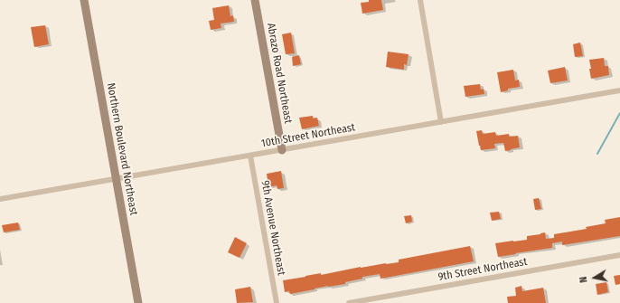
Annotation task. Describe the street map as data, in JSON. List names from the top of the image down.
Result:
{
  "streets": {
    "main road": ["Abrazo Road Northeast", "Northern Boulevard Northeast"],
    "street": ["10th Street Northeast", "9th Avenue Northeast", "9th Street Northeast"]
  },
  "crossings": [
    ["Abrazo Road Northeast", "10th Street Northeast"],
    ["10th Street Northeast", "Northern Boulevard Northeast"],
    ["10th Street Northeast", "9th Avenue Northeast"]
  ],
  "north": "left"
}
